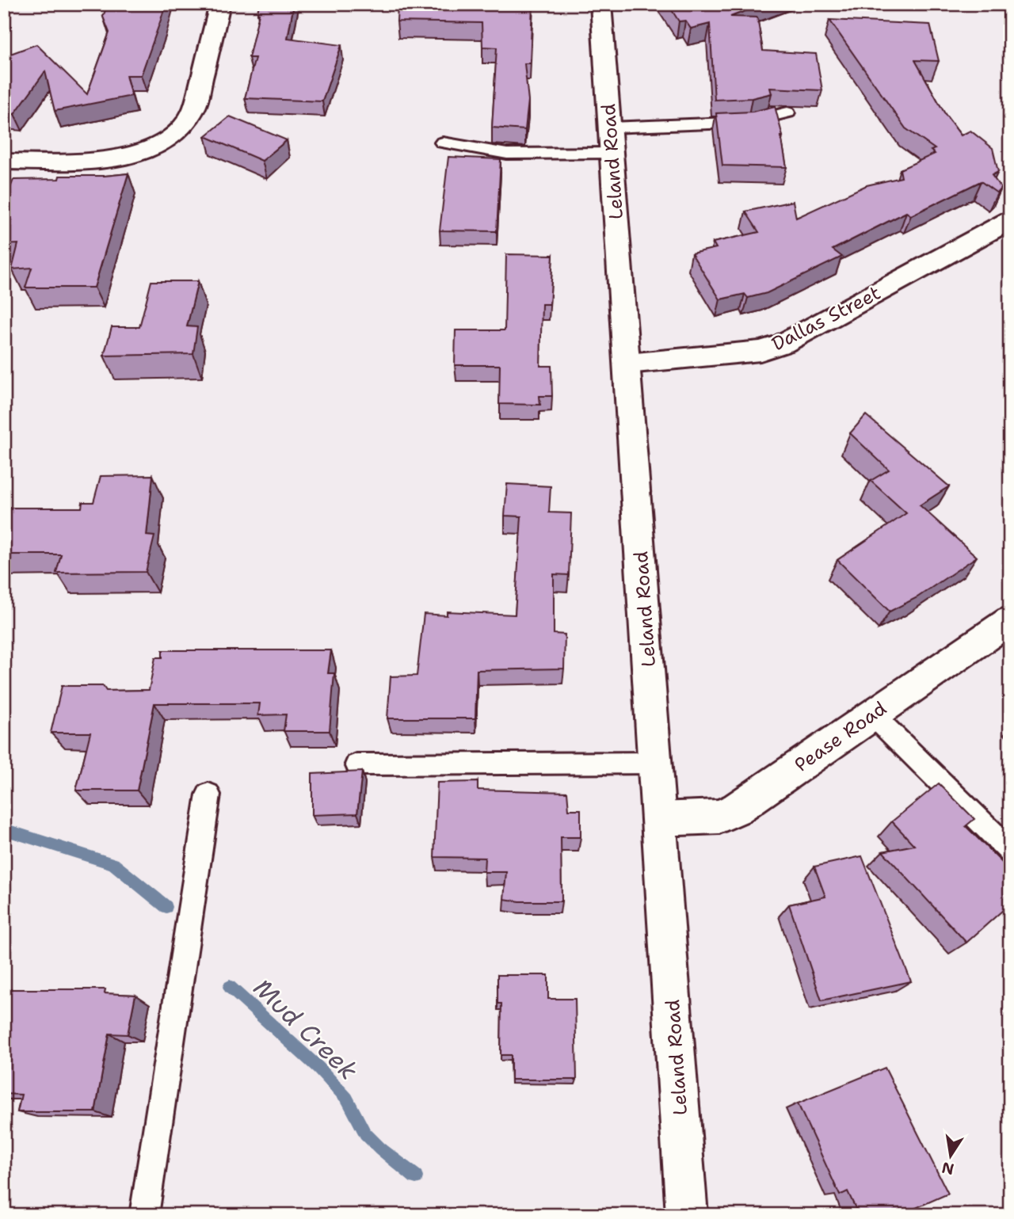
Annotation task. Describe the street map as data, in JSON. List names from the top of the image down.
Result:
{
  "streets": {
    "main road": ["Leland Road", "Dallas Street", "Pease Road"]
  },
  "crossings": [
    ["Leland Road", "Dallas Street"],
    ["Leland Road", "Pease Road"]
  ],
  "water": ["Mud Creek"],
  "north": "bottom"
}
